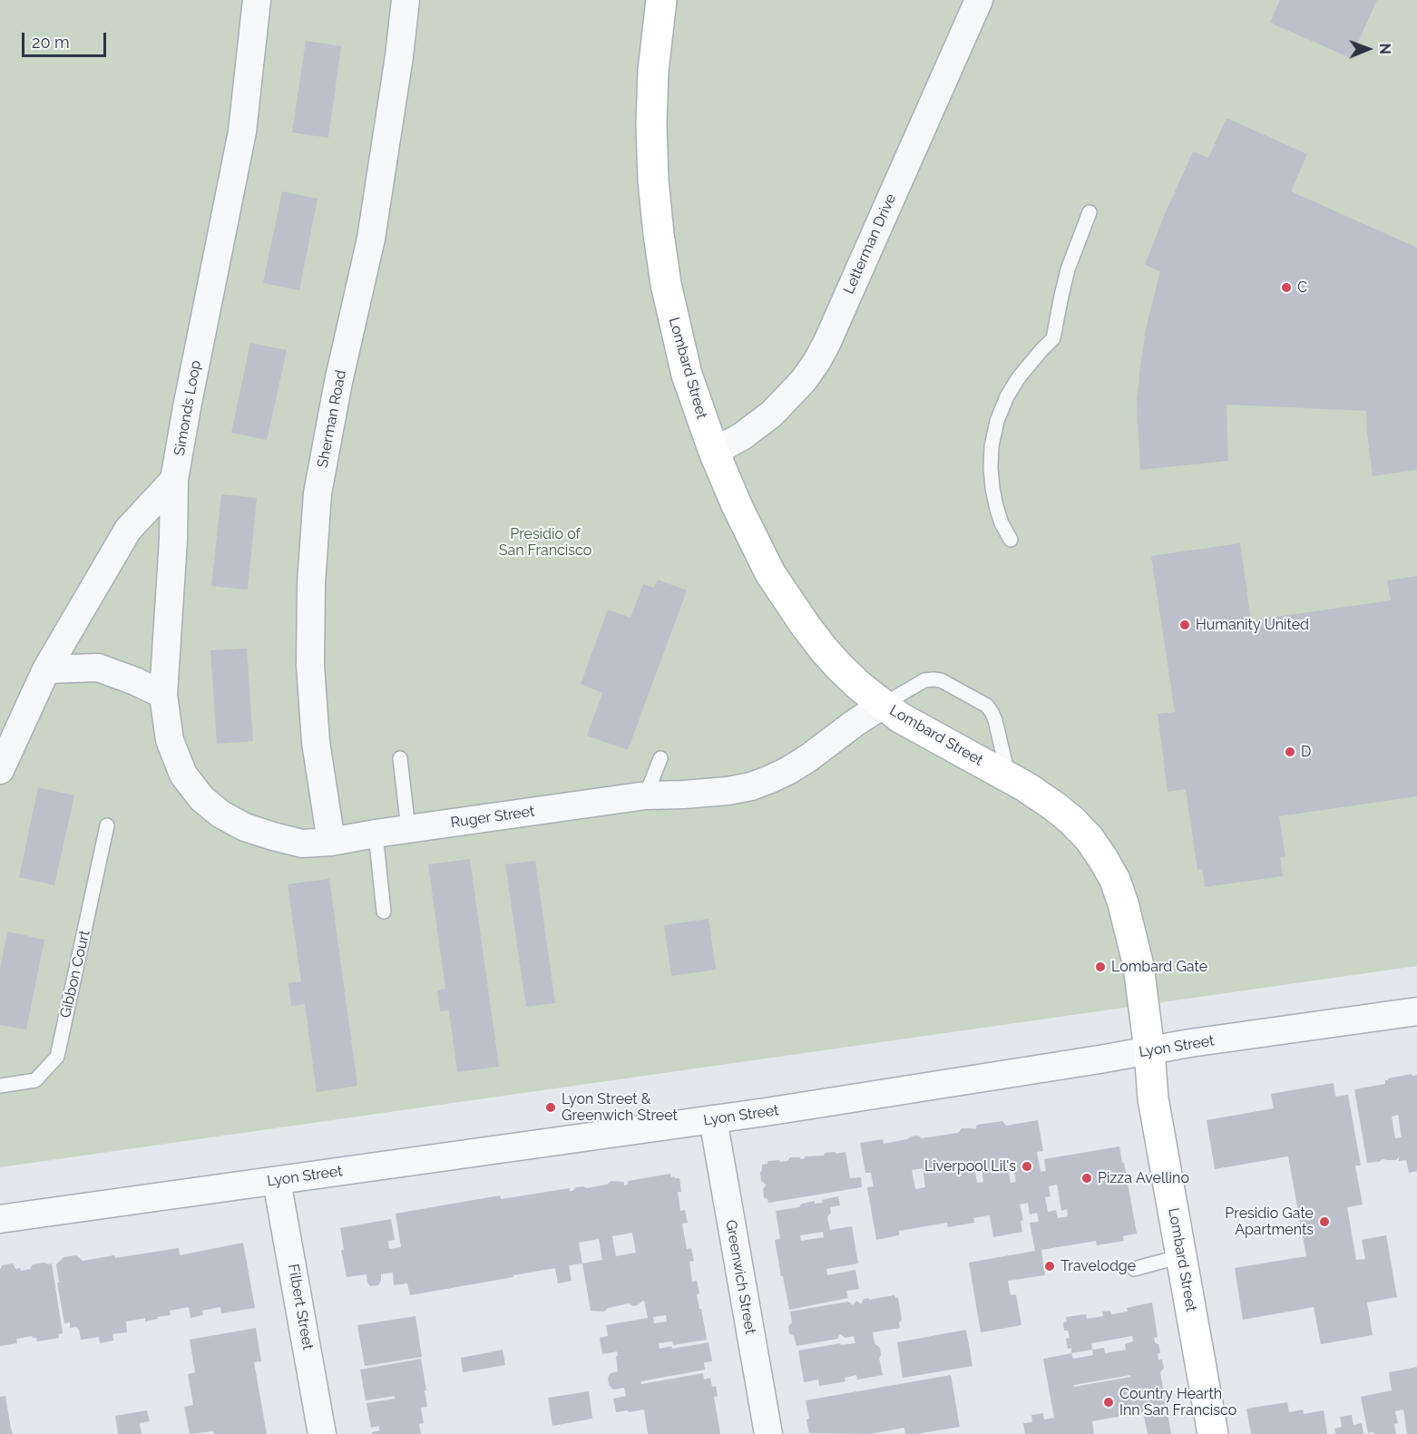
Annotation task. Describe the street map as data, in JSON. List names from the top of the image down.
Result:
{
  "streets": {
    "street": [
      "Letterman Drive",
      "Lombard Street",
      "Simonds Loop",
      "Sherman Road",
      "Ruger Street",
      "Lyon Street",
      "Greenwich Street",
      "Filbert Street"
    ],
    "lane": ["Gibbon Court"]
  },
  "crossings": [
    ["Letterman Drive", "Lombard Street"],
    ["Lombard Street", "Ruger Street"],
    ["Lombard Street", "Lyon Street"],
    ["Simonds Loop", "Ruger Street"],
    ["Sherman Road", "Ruger Street"],
    ["Lyon Street", "Greenwich Street"],
    ["Lyon Street", "Filbert Street"]
  ],
  "parks": ["Presidio of San Francisco"],
  "places": [
    "C",
    "Humanity United",
    "D",
    "Lombard Gate",
    "Lyon Street & Greenwich Street",
    "Liverpool Lil's",
    "Pizza Avellino",
    "Presidio Gate Apartments",
    "Travelodge",
    "Country Hearth Inn San Francisco"
  ],
  "scale_bar": "20 m",
  "north": "right"
}
